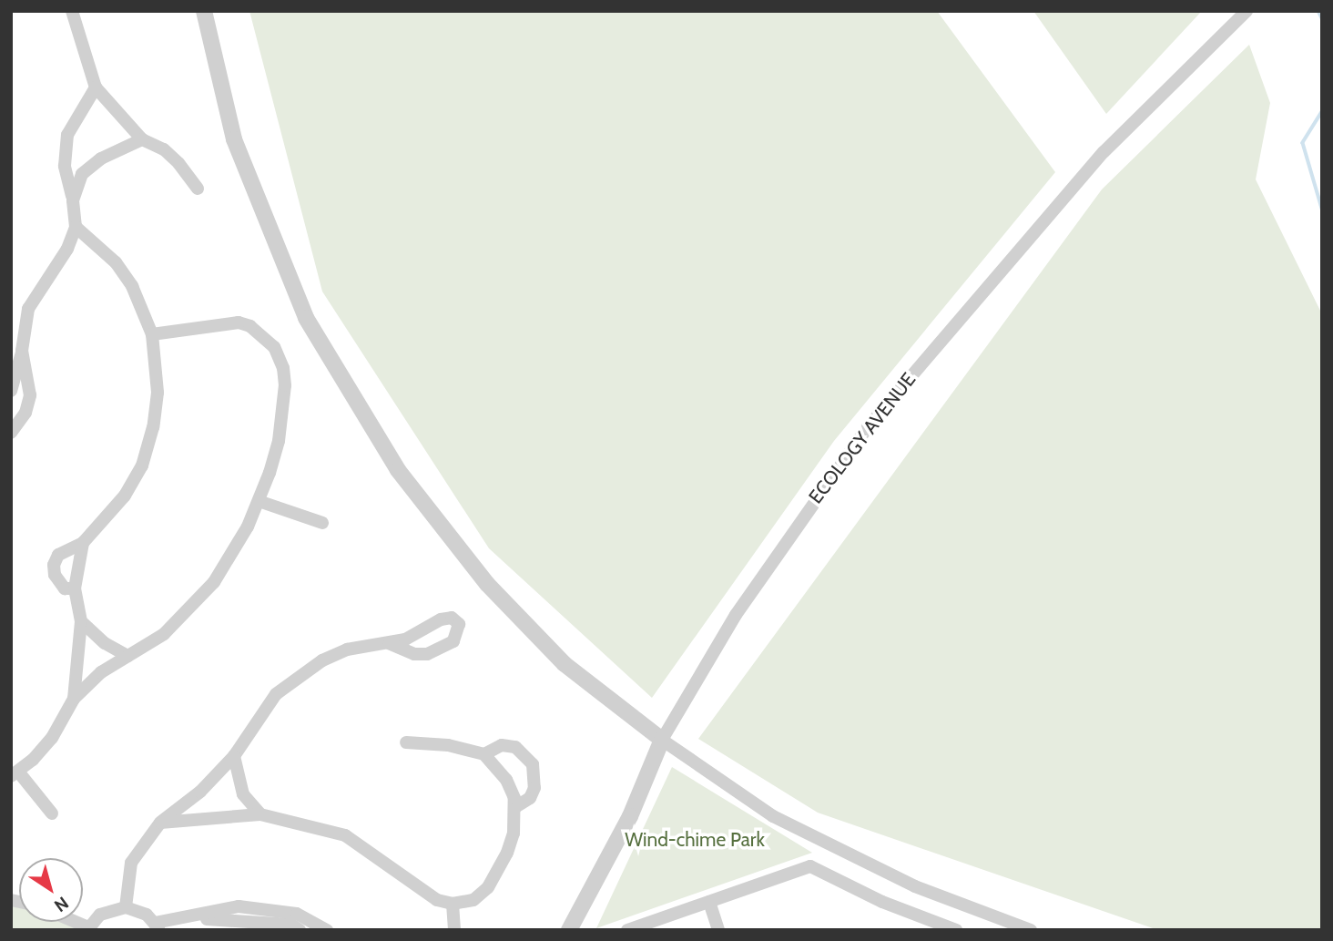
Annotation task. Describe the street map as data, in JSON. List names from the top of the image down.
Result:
{
  "streets": {
    "street": ["ECOLOGY AVENUE"]
  },
  "parks": ["Wind-chime Park"],
  "north": "bottom right"
}
